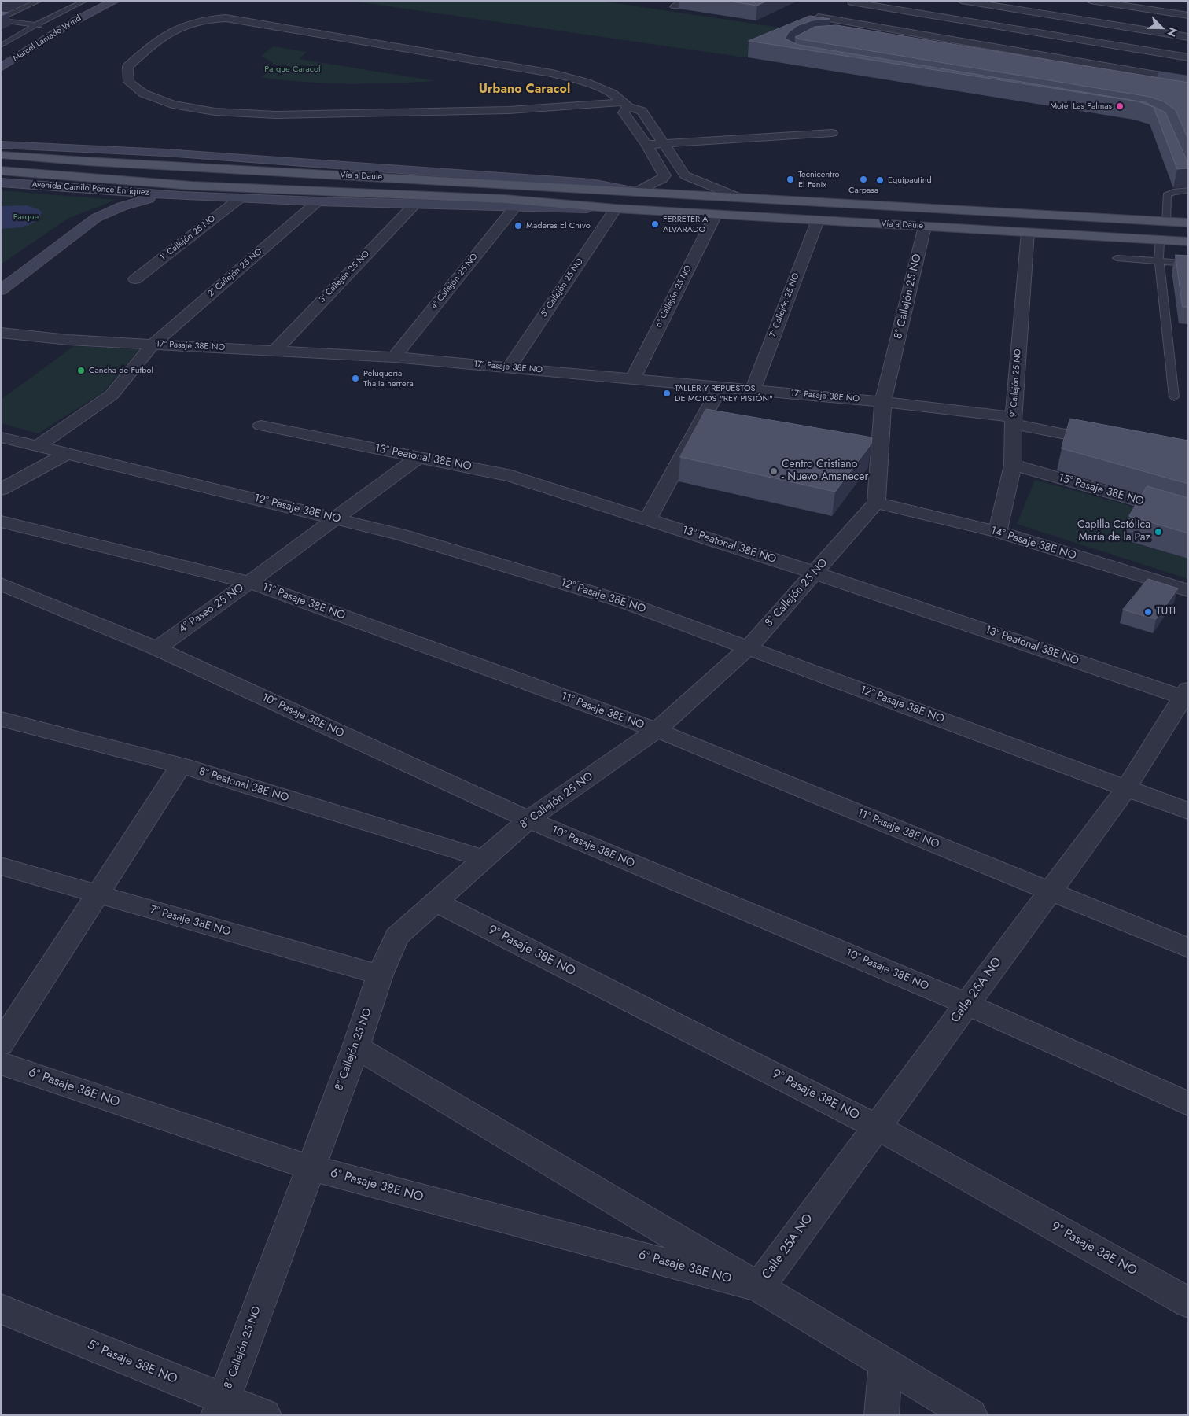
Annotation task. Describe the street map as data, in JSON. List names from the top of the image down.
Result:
{
  "streets": {
    "main road": ["Marcel Laniado Wind", "Vía a Daule", "Avenida Camilo Ponce Enríquez"],
    "street": [
      "1° Callejón 25 NO",
      "2° Callejón 25 NO",
      "3° Callejón 25 NO",
      "4° Callejón 25 NO",
      "5° Callejón 25 NO",
      "6° Callejón 25 NO",
      "8° Callejón 25 NO",
      "7° Callejón 25 NO",
      "17° Pasaje 38E NO",
      "9° Callejón 25 NO",
      "13° Peatonal 38E NO",
      "15° Pasaje 38E NO",
      "12° Pasaje 38E NO",
      "14° Pasaje 38E NO",
      "11° Pasaje 38E NO",
      "4° Paseo 25 NO",
      "10° Pasaje 38E NO",
      "8° Peatonal 38E NO",
      "7° Pasaje 38E NO",
      "9° Pasaje 38E NO",
      "Calle 25A NO",
      "6° Pasaje 38E NO",
      "5° Pasaje 38E NO"
    ]
  },
  "crossings": [
    ["Vía a Daule", "Avenida Camilo Ponce Enríquez"],
    ["Vía a Daule", "1° Callejón 25 NO"],
    ["Vía a Daule", "2° Callejón 25 NO"],
    ["Vía a Daule", "3° Callejón 25 NO"],
    ["Vía a Daule", "4° Callejón 25 NO"],
    ["Vía a Daule", "5° Callejón 25 NO"],
    ["Vía a Daule", "6° Callejón 25 NO"],
    ["Vía a Daule", "8° Callejón 25 NO"],
    ["Vía a Daule", "7° Callejón 25 NO"],
    ["Vía a Daule", "9° Callejón 25 NO"],
    ["2° Callejón 25 NO", "17° Pasaje 38E NO"],
    ["2° Callejón 25 NO", "12° Pasaje 38E NO"],
    ["3° Callejón 25 NO", "17° Pasaje 38E NO"],
    ["4° Callejón 25 NO", "17° Pasaje 38E NO"],
    ["5° Callejón 25 NO", "17° Pasaje 38E NO"],
    ["6° Callejón 25 NO", "17° Pasaje 38E NO"],
    ["8° Callejón 25 NO", "17° Pasaje 38E NO"],
    ["8° Callejón 25 NO", "13° Peatonal 38E NO"],
    ["8° Callejón 25 NO", "12° Pasaje 38E NO"],
    ["8° Callejón 25 NO", "14° Pasaje 38E NO"],
    ["8° Callejón 25 NO", "11° Pasaje 38E NO"],
    ["8° Callejón 25 NO", "10° Pasaje 38E NO"],
    ["8° Callejón 25 NO", "8° Peatonal 38E NO"],
    ["8° Callejón 25 NO", "7° Pasaje 38E NO"],
    ["8° Callejón 25 NO", "9° Pasaje 38E NO"],
    ["8° Callejón 25 NO", "6° Pasaje 38E NO"],
    ["8° Callejón 25 NO", "5° Pasaje 38E NO"],
    ["7° Callejón 25 NO", "17° Pasaje 38E NO"],
    ["17° Pasaje 38E NO", "9° Callejón 25 NO"],
    ["9° Callejón 25 NO", "15° Pasaje 38E NO"],
    ["9° Callejón 25 NO", "14° Pasaje 38E NO"],
    ["13° Peatonal 38E NO", "4° Paseo 25 NO"],
    ["13° Peatonal 38E NO", "Calle 25A NO"],
    ["12° Pasaje 38E NO", "4° Paseo 25 NO"],
    ["12° Pasaje 38E NO", "Calle 25A NO"],
    ["11° Pasaje 38E NO", "4° Paseo 25 NO"],
    ["11° Pasaje 38E NO", "Calle 25A NO"],
    ["4° Paseo 25 NO", "10° Pasaje 38E NO"],
    ["10° Pasaje 38E NO", "Calle 25A NO"],
    ["9° Pasaje 38E NO", "Calle 25A NO"],
    ["Calle 25A NO", "6° Pasaje 38E NO"]
  ],
  "districts": ["Urbano Caracol"],
  "parks": ["Parque Caracol", "Parque"],
  "places": [
    "Motel Las Palmas",
    "Tecnicentro El Fenix",
    "Carpasa",
    "Equipautind",
    "FERRETERIA ALVARADO",
    "Maderas El Chivo",
    "Cancha de Futbol",
    "Peluqueria Thalia herrera",
    "TALLER Y REPUESTOS DE MOTOS \"REY PISTÓN\"",
    "Centro Cristiano - Nuevo Amanecer",
    "Capilla Católica María de la Paz",
    "TUTI"
  ],
  "north": "bottom right"
}
